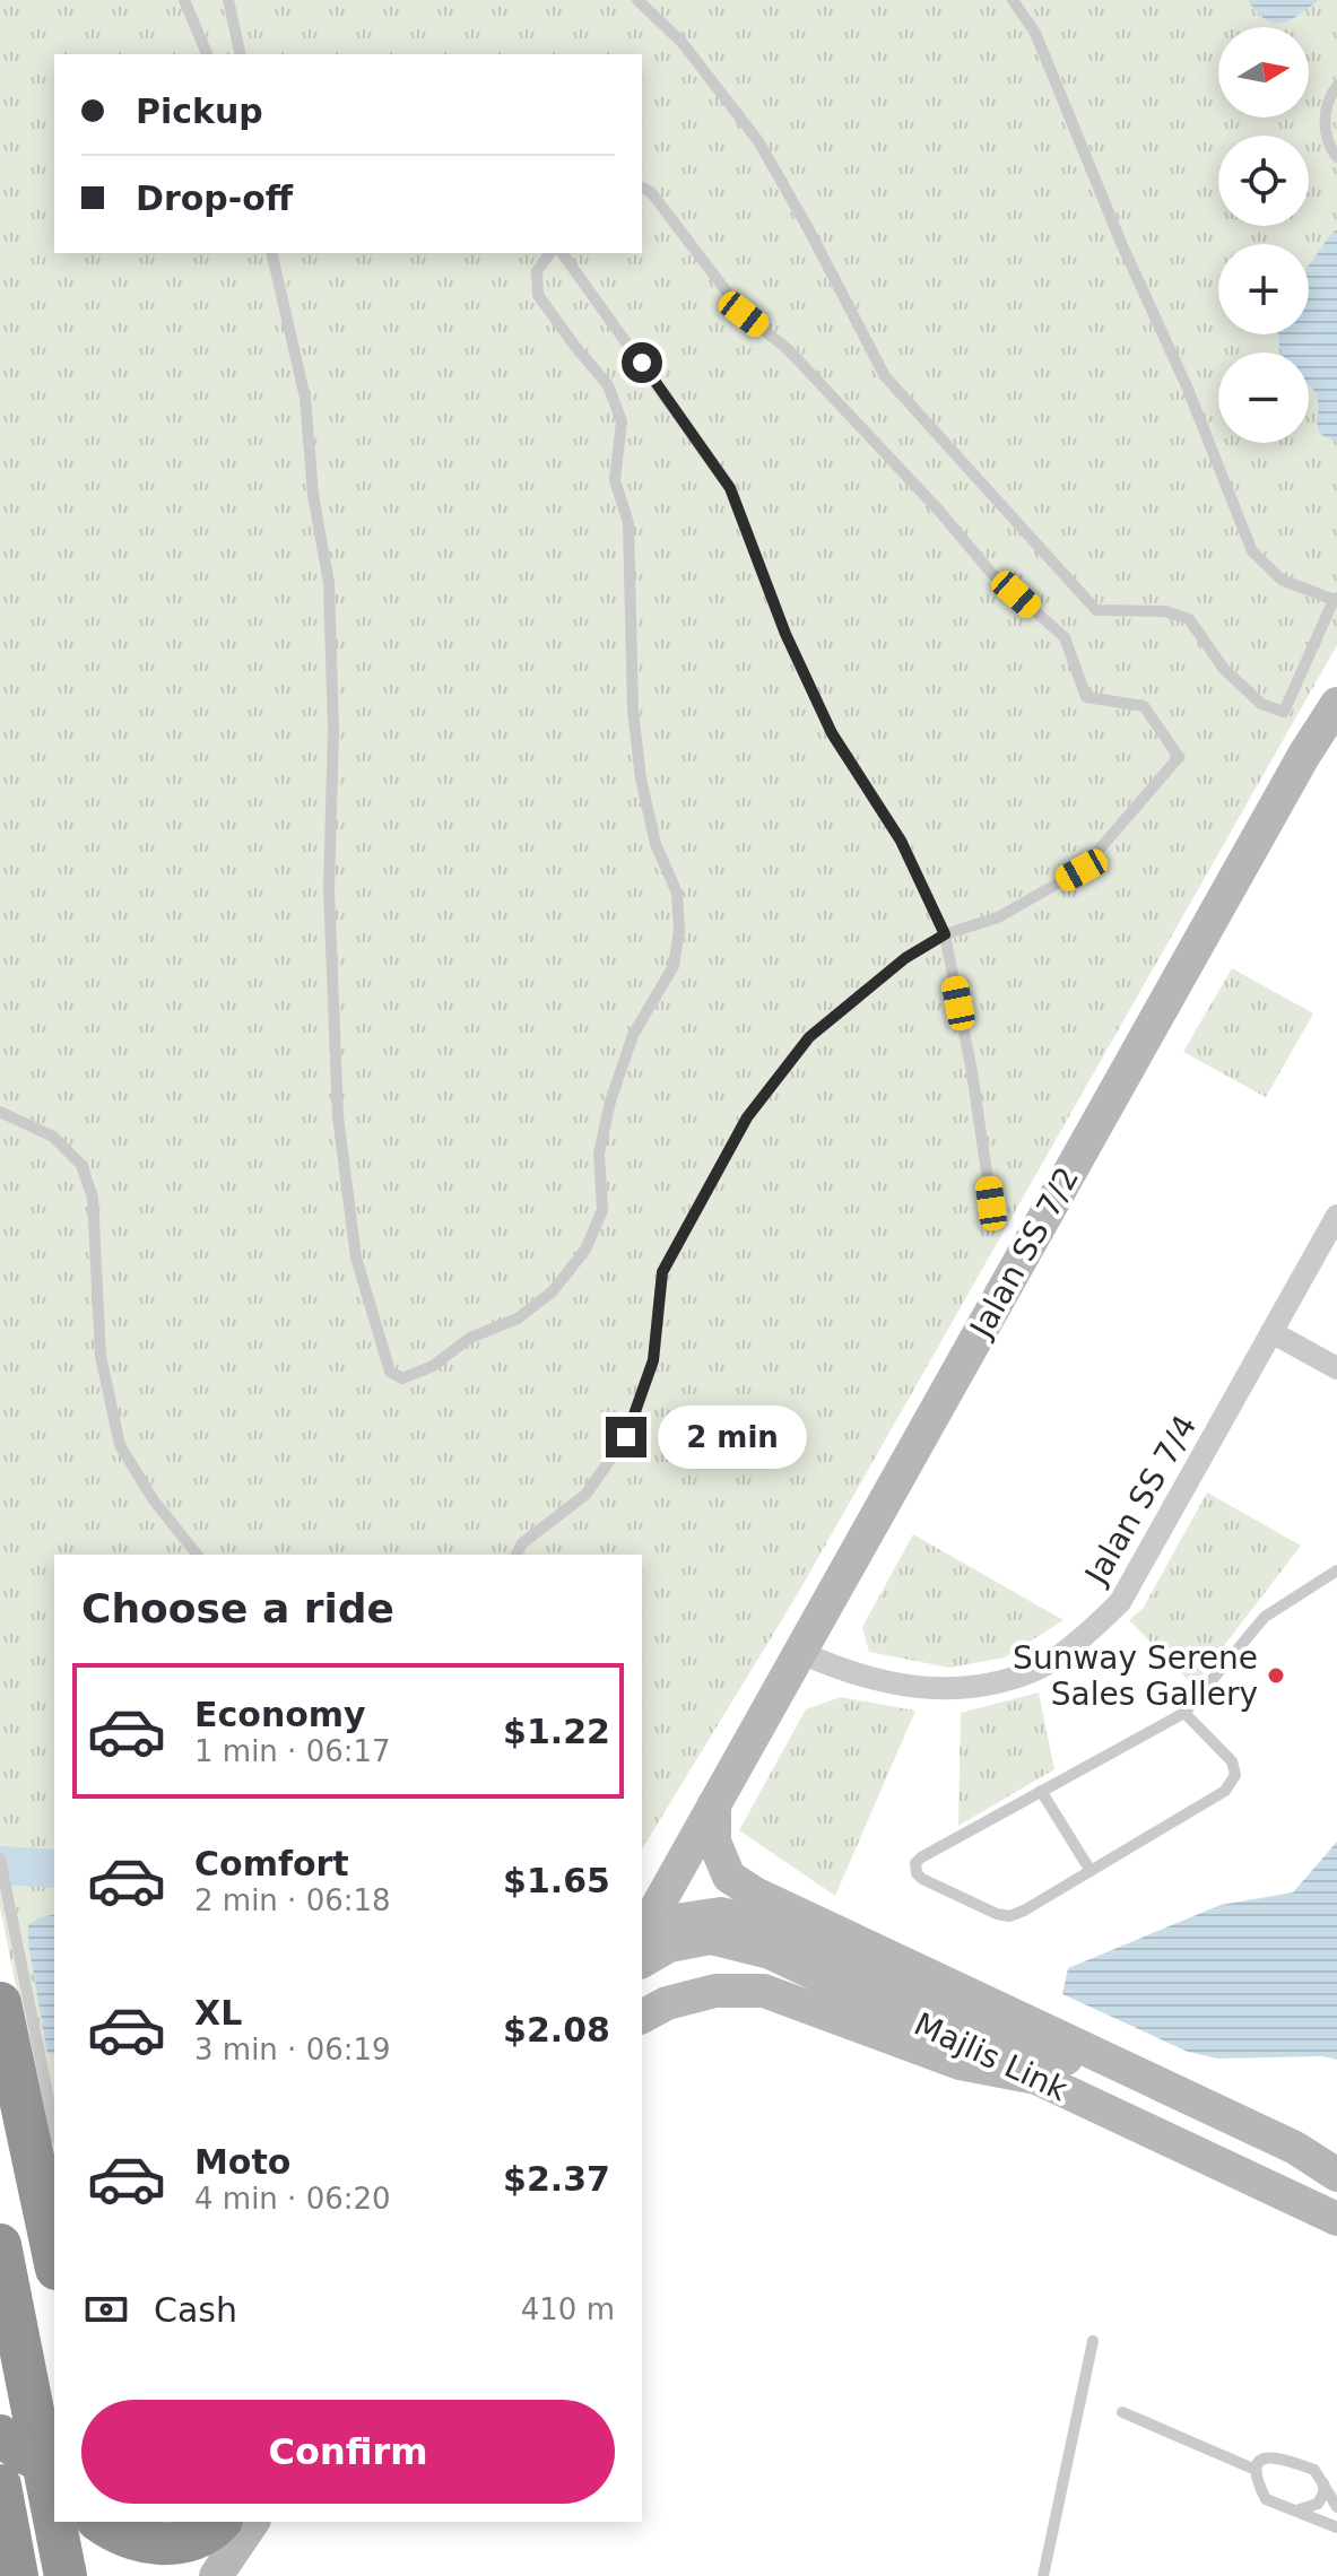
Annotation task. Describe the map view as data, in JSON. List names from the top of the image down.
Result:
{
  "streets": {
    "street": ["Jalan SS 7/2", "Jalan SS 7/4", "Majlis Link"]
  },
  "crossings": [
    ["Jalan SS 7/2", "Jalan SS 7/4"]
  ],
  "places": ["Sunway Serene Sales Gallery"],
  "north": "right",
  "page": {
    "map_buttons": ["+", "−"],
    "banner": ["Pickup", "Drop-off"],
    "bubble": "2 min",
    "heading": "Choose a ride",
    "list": [
      {
        "name": "Economy",
        "note": "1 min · 06:17",
        "value": "$1.22"
      },
      {
        "name": "Comfort",
        "note": "2 min · 06:18",
        "value": "$1.65"
      },
      {
        "name": "XL",
        "note": "3 min · 06:19",
        "value": "$2.08"
      },
      {
        "name": "Moto",
        "note": "4 min · 06:20",
        "value": "$2.37"
      }
    ],
    "pay": ["Cash", "410 m"],
    "buttons": "Confirm"
  }
}
